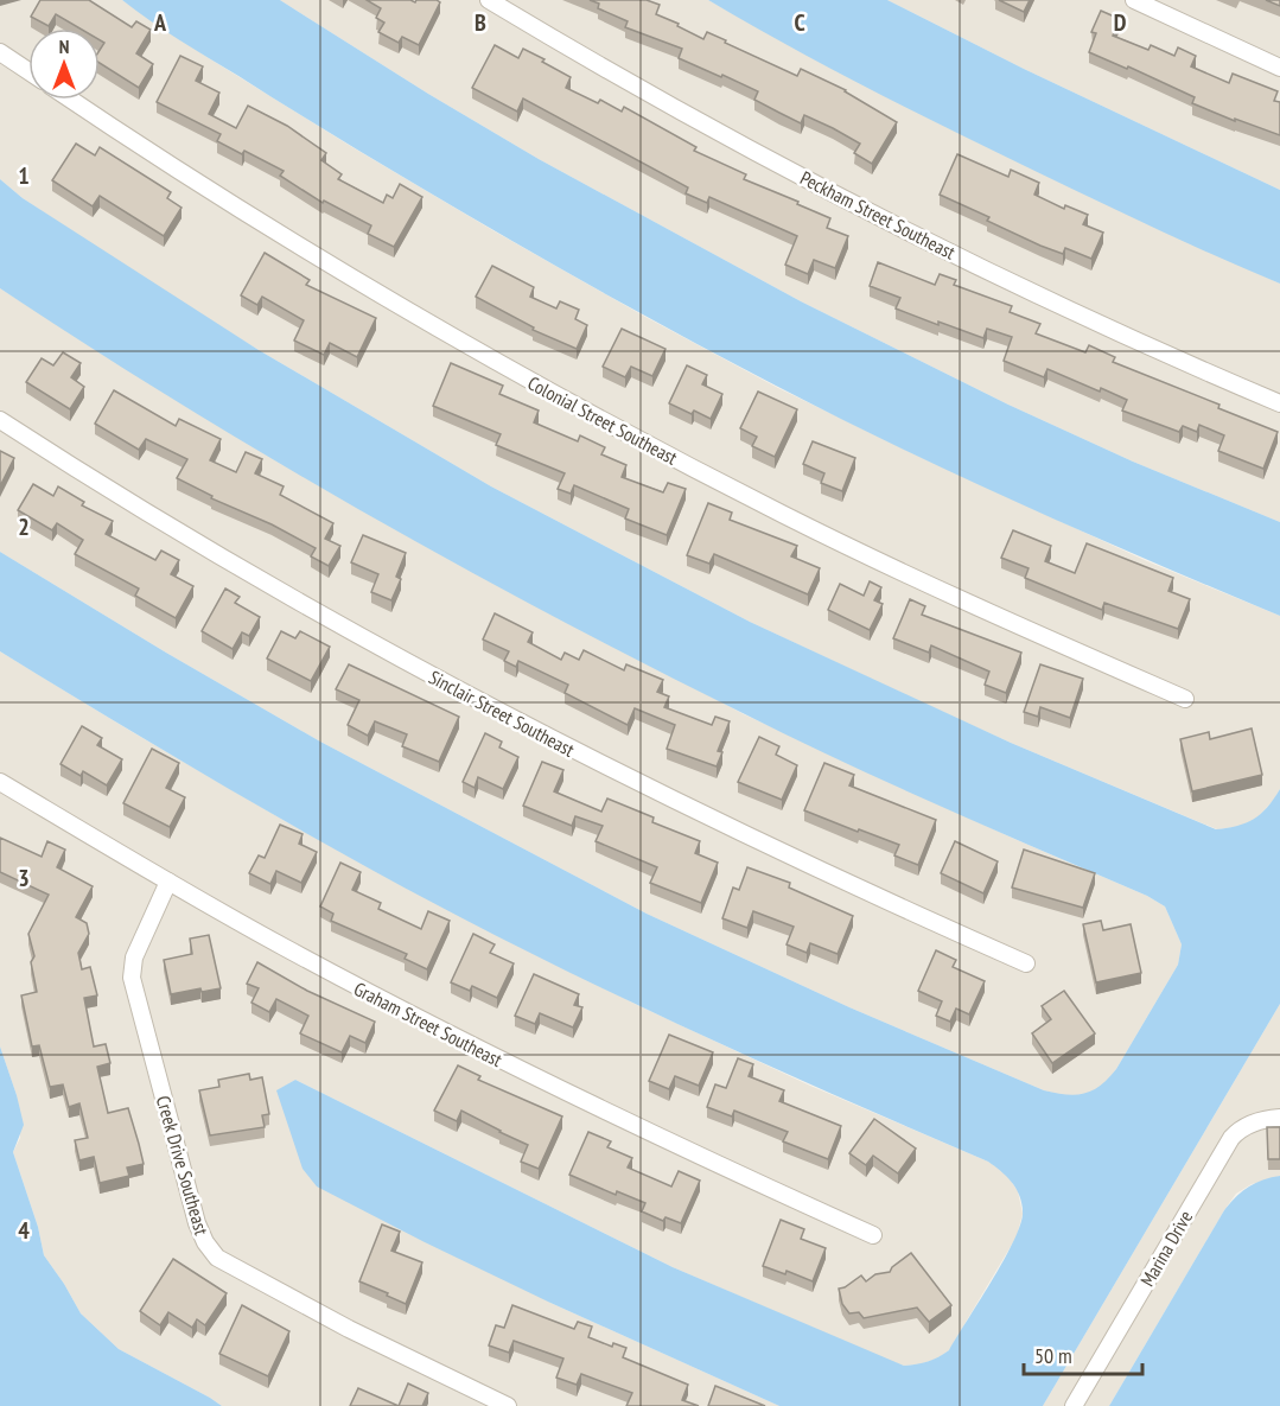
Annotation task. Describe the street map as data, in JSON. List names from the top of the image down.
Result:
{
  "streets": {
    "street": [
      "Peckham Street Southeast",
      "Colonial Street Southeast",
      "Sinclair Street Southeast",
      "Graham Street Southeast",
      "Creek Drive Southeast",
      "Marina Drive"
    ]
  },
  "crossings": [
    ["Graham Street Southeast", "Creek Drive Southeast"]
  ],
  "scale_bar": "50 m",
  "north": "top",
  "grid": {
    "columns": [
      "A",
      "B",
      "C",
      "D"
    ],
    "rows": [
      "1",
      "2",
      "3",
      "4"
    ]
  }
}
